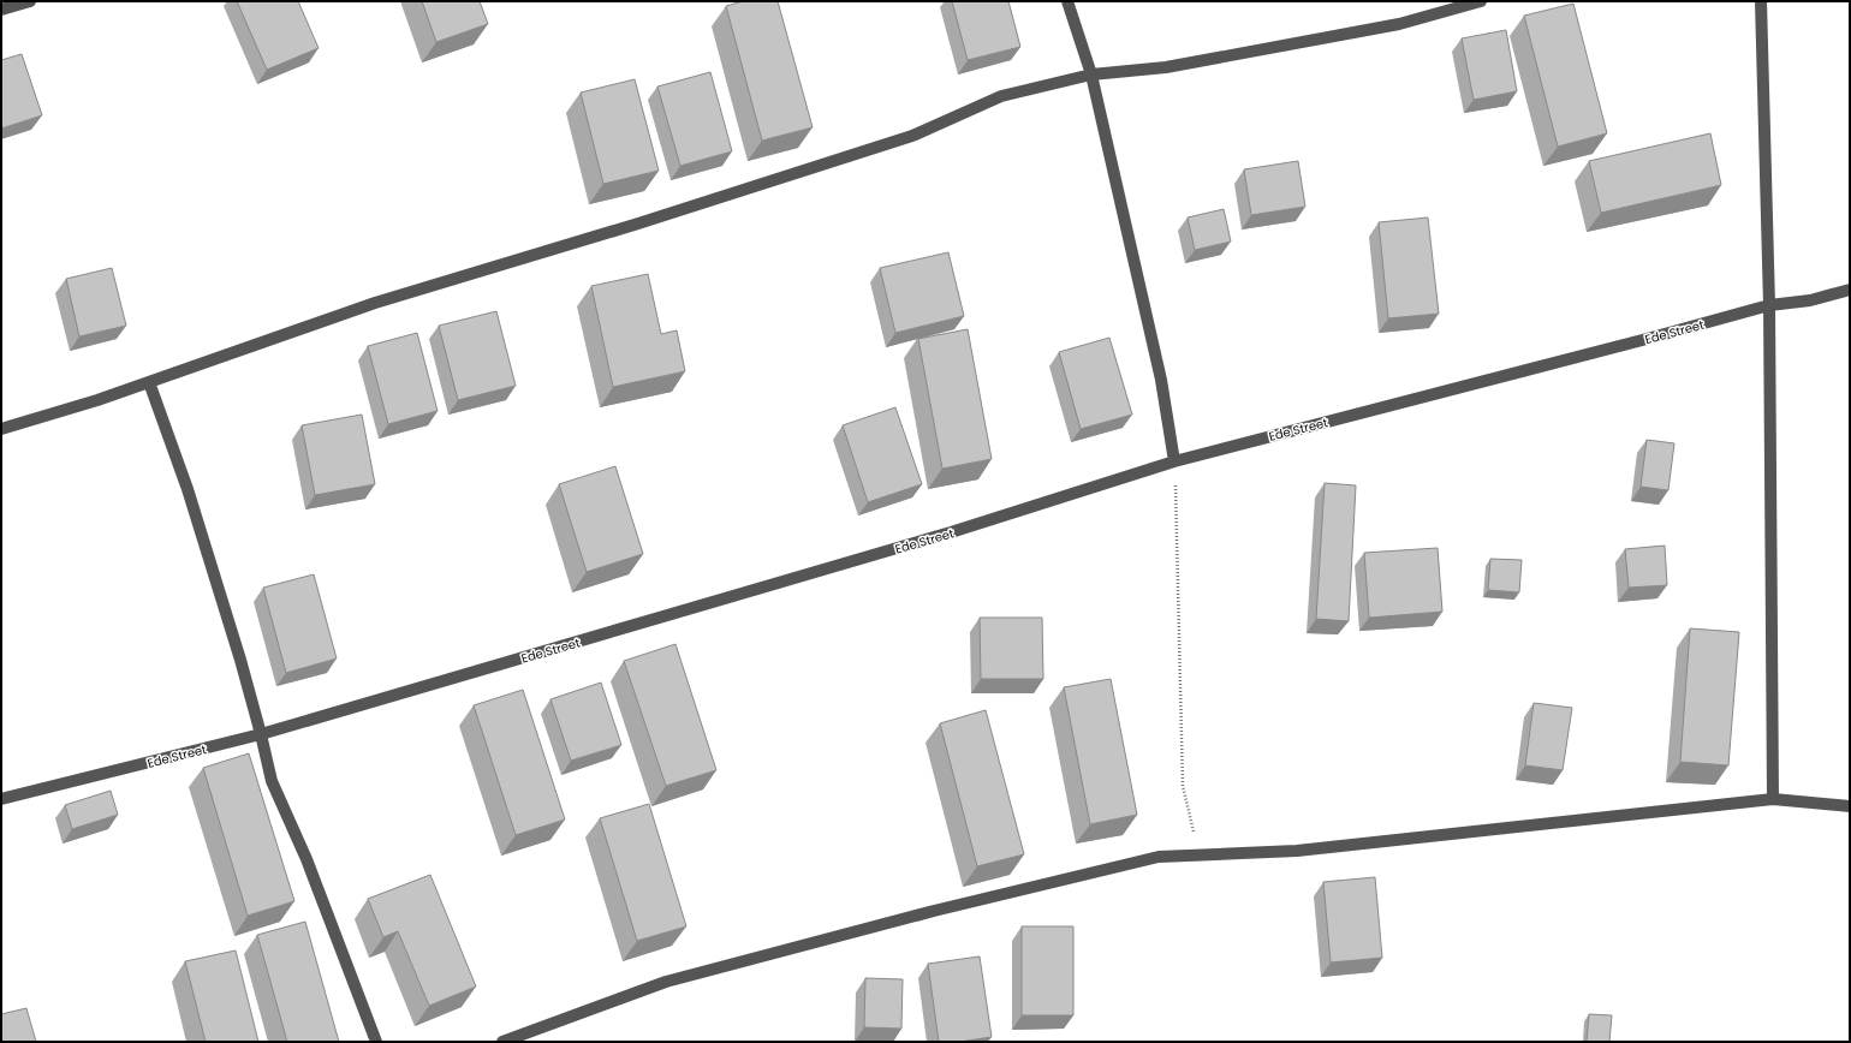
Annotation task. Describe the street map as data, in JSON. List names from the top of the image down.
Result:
{
  "streets": {
    "street": ["Ede Street"]
  }
}
